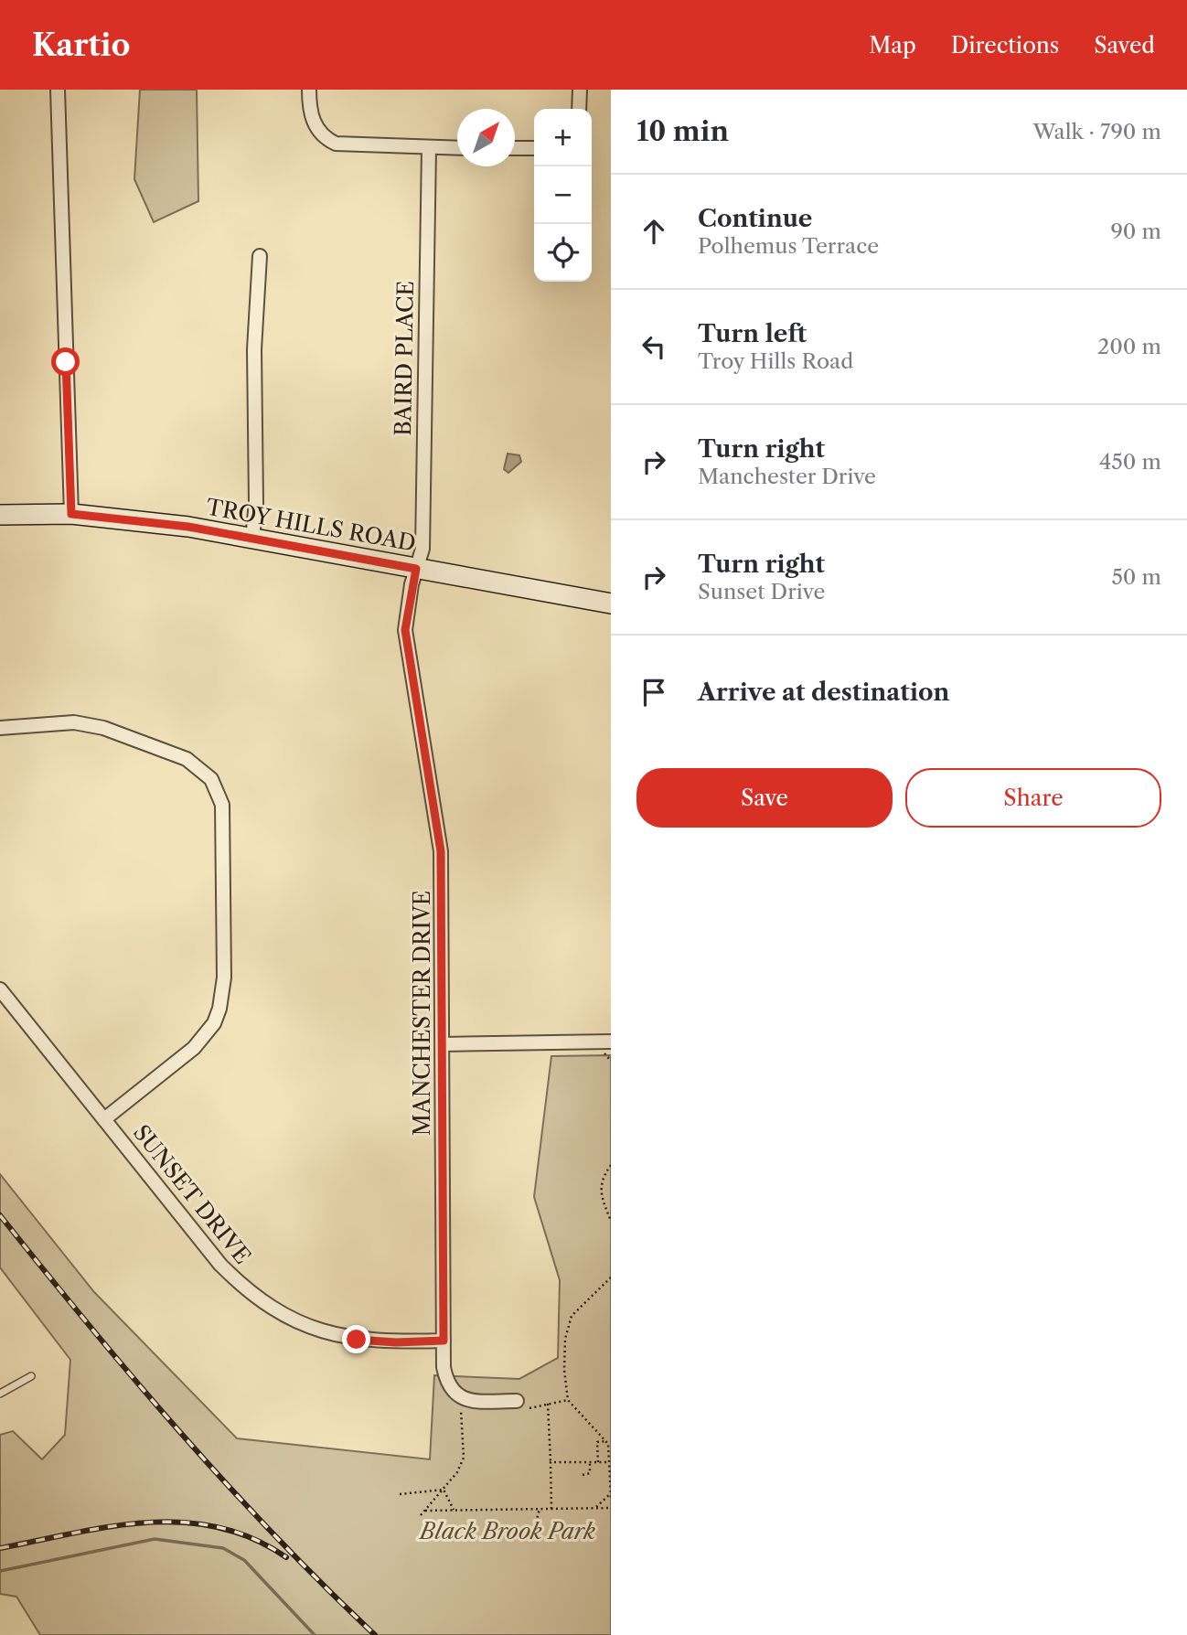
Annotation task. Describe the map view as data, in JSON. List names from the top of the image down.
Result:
{
  "streets": {
    "main road": ["TROY HILLS ROAD"],
    "street": ["BAIRD PLACE", "MANCHESTER DRIVE", "SUNSET DRIVE"]
  },
  "crossings": [
    ["BAIRD PLACE", "TROY HILLS ROAD"],
    ["BAIRD PLACE", "MANCHESTER DRIVE"],
    ["TROY HILLS ROAD", "MANCHESTER DRIVE"],
    ["MANCHESTER DRIVE", "SUNSET DRIVE"]
  ],
  "parks": ["Black Brook Park"],
  "north": "top right",
  "page": {
    "header": "Kartio",
    "nav": ["Map", "Directions", "Saved"],
    "heading": ["10 min", "Walk · 790 m"],
    "map_buttons": ["+", "−"],
    "list": [
      ["Continue", "Polhemus Terrace", "90 m"],
      ["Turn left", "Troy Hills Road", "200 m"],
      ["Turn right", "Manchester Drive", "450 m"],
      ["Turn right", "Sunset Drive", "50 m"],
      "Arrive at destination"
    ],
    "buttons": ["Save", "Share"]
  }
}
